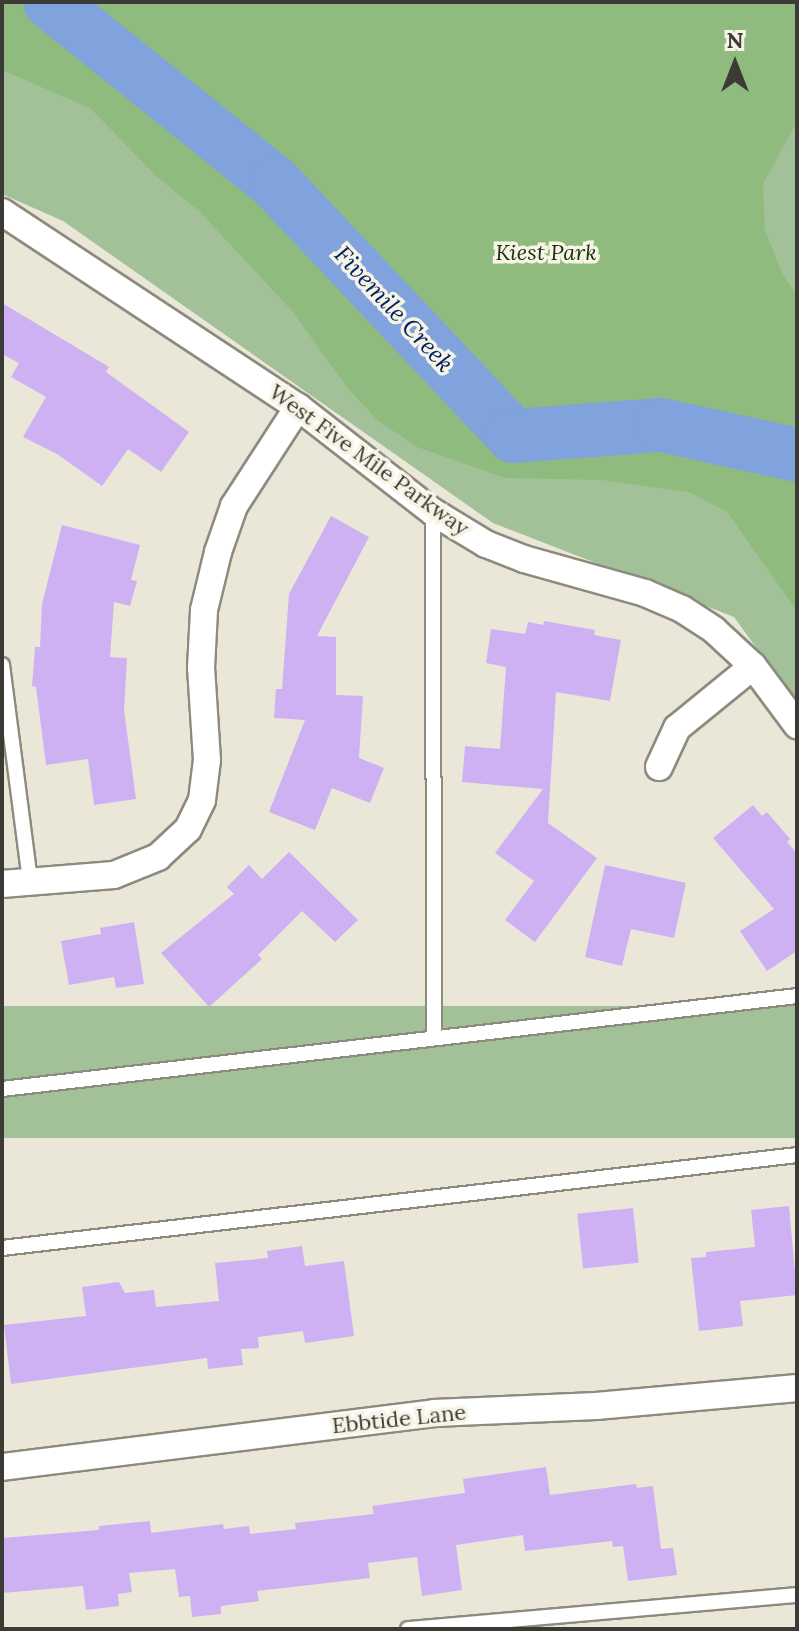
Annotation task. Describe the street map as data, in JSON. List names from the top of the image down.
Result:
{
  "streets": {
    "street": ["West Five Mile Parkway", "Ebbtide Lane"]
  },
  "water": ["Fivemile Creek"],
  "parks": ["Kiest Park"],
  "north": "top"
}
